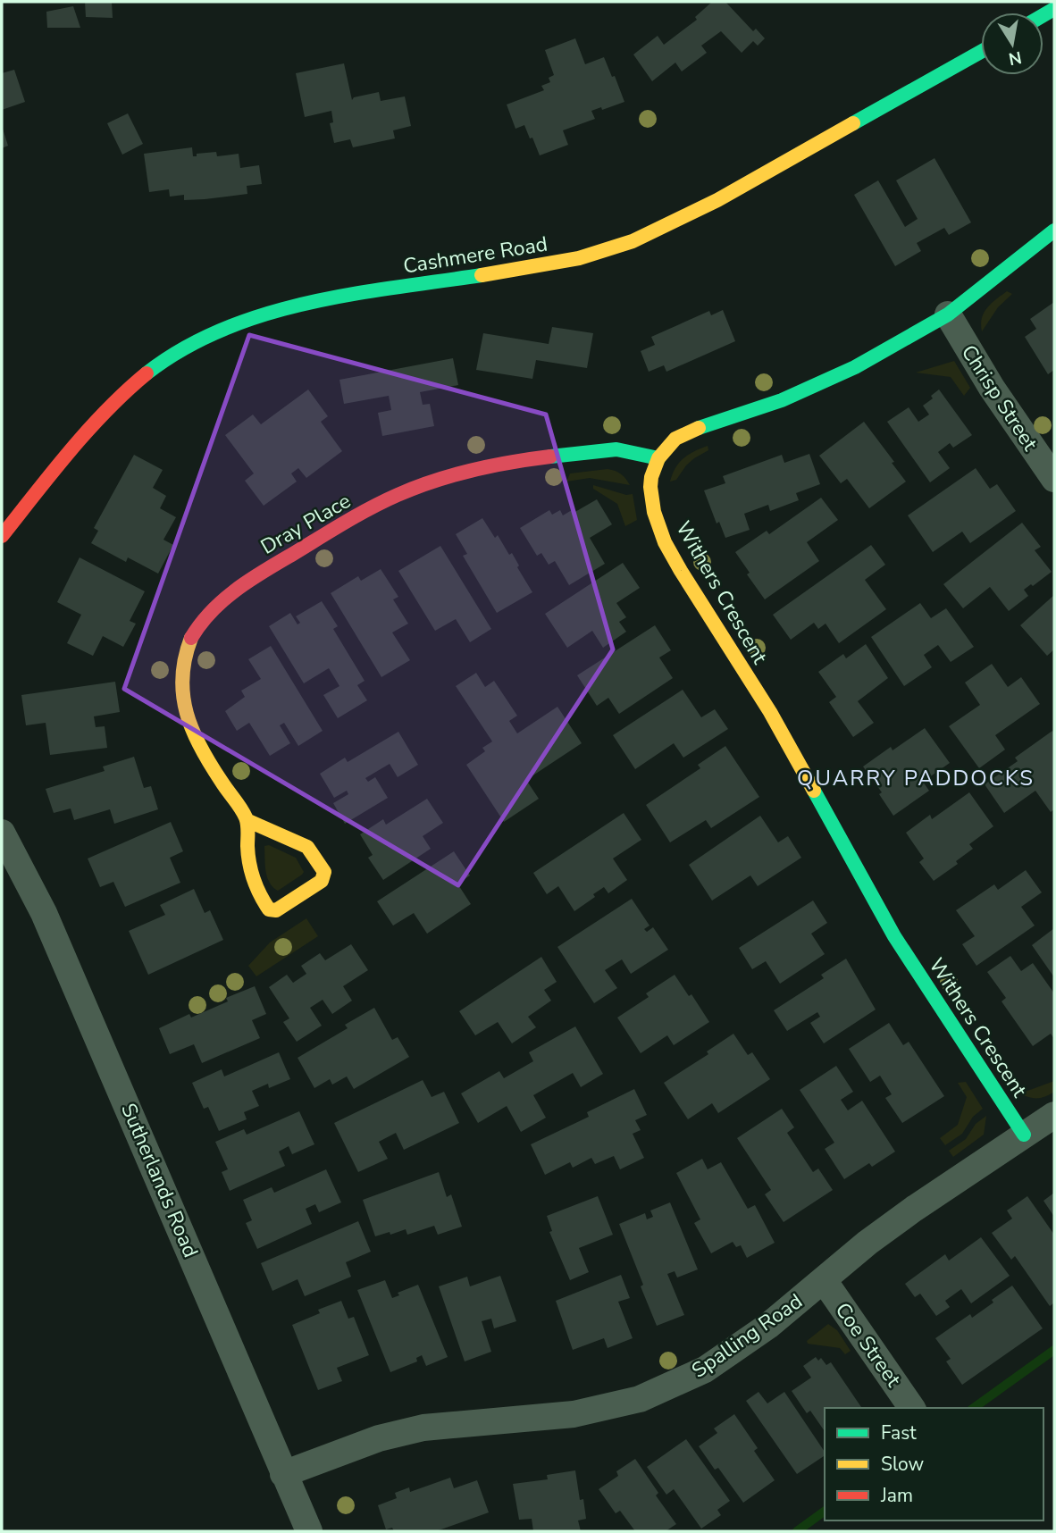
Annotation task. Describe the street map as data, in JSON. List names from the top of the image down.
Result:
{
  "streets": {
    "street": [
      "Cashmere Road",
      "Chrisp Street",
      "Dray Place",
      "Withers Crescent",
      "Sutherlands Road",
      "Spalling Road",
      "Coe Street"
    ]
  },
  "crossings": [
    ["Dray Place", "Withers Crescent"],
    ["Withers Crescent", "Spalling Road"],
    ["Sutherlands Road", "Spalling Road"],
    ["Spalling Road", "Coe Street"]
  ],
  "districts": ["QUARRY PADDOCKS"],
  "legend": ["Fast", "Slow", "Jam"],
  "north": "bottom"
}
